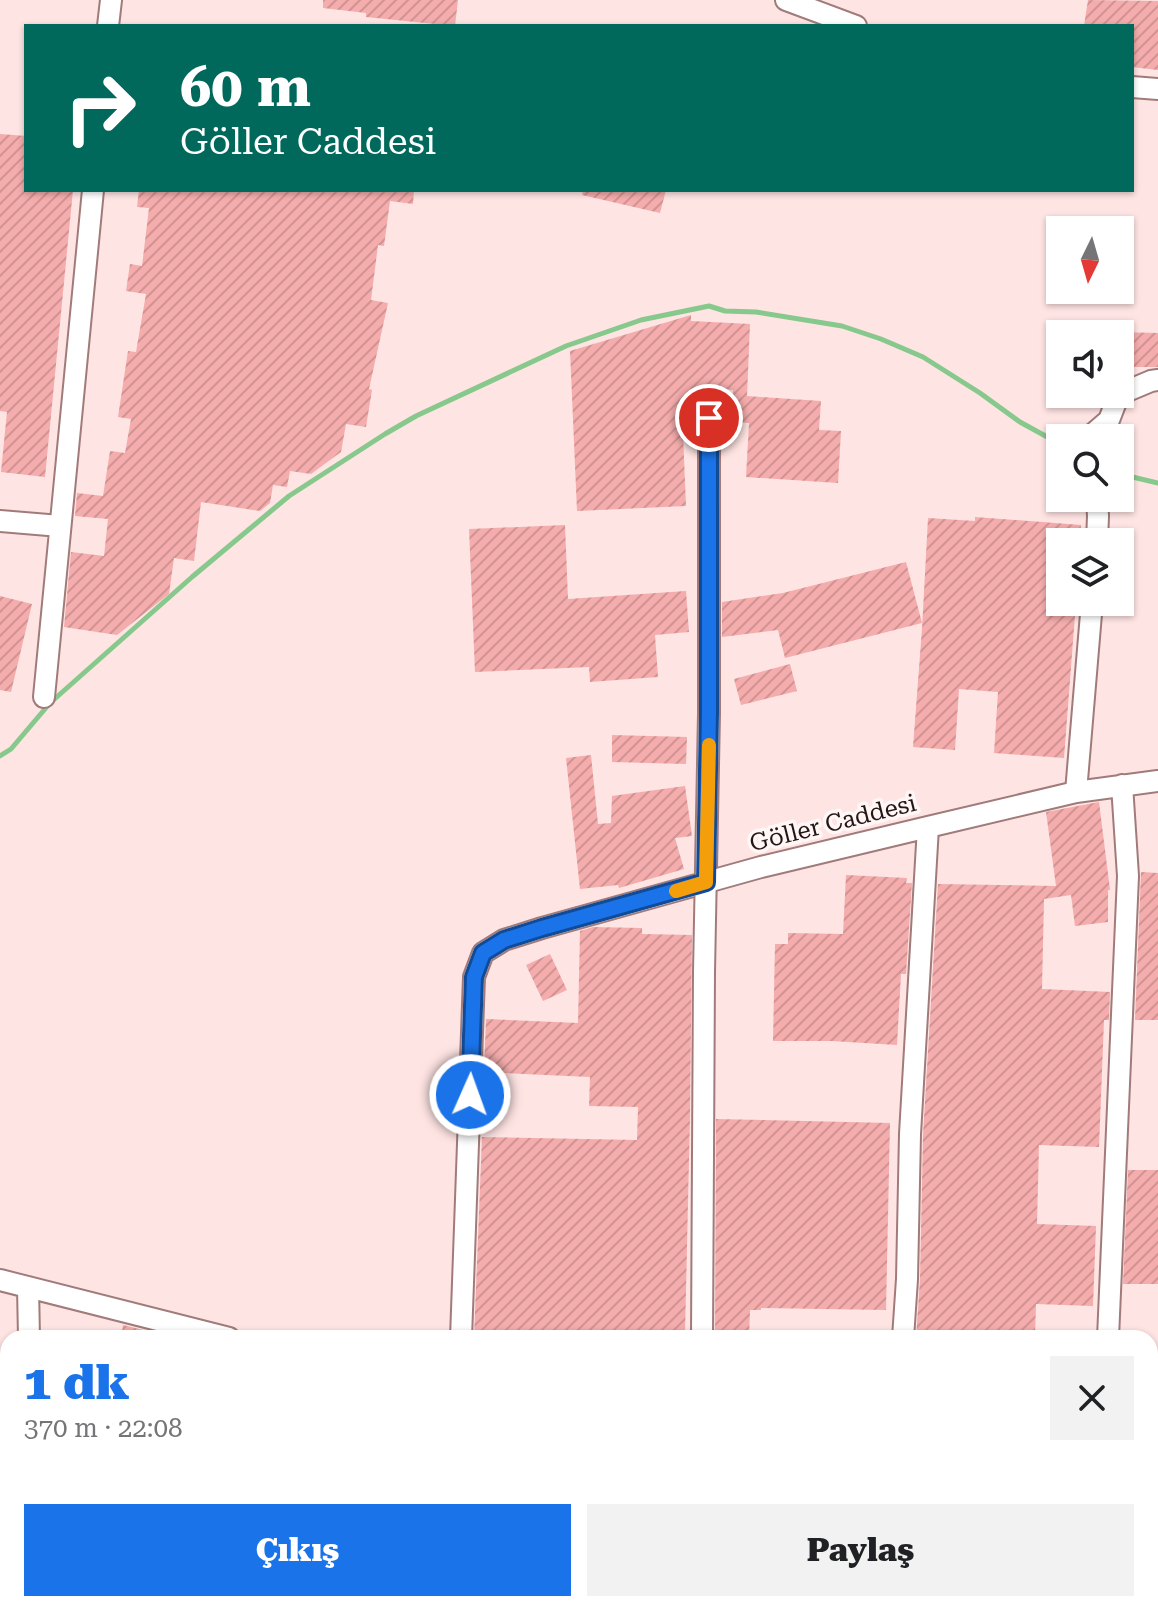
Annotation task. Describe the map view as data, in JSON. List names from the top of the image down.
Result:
{
  "streets": {
    "street": ["Göller Caddesi"]
  },
  "north": "bottom",
  "page": {
    "turn": ["60 m", "Göller Caddesi"],
    "heading": ["1 dk", "370 m · 22:08"],
    "buttons": ["Çıkış", "Paylaş"]
  }
}
